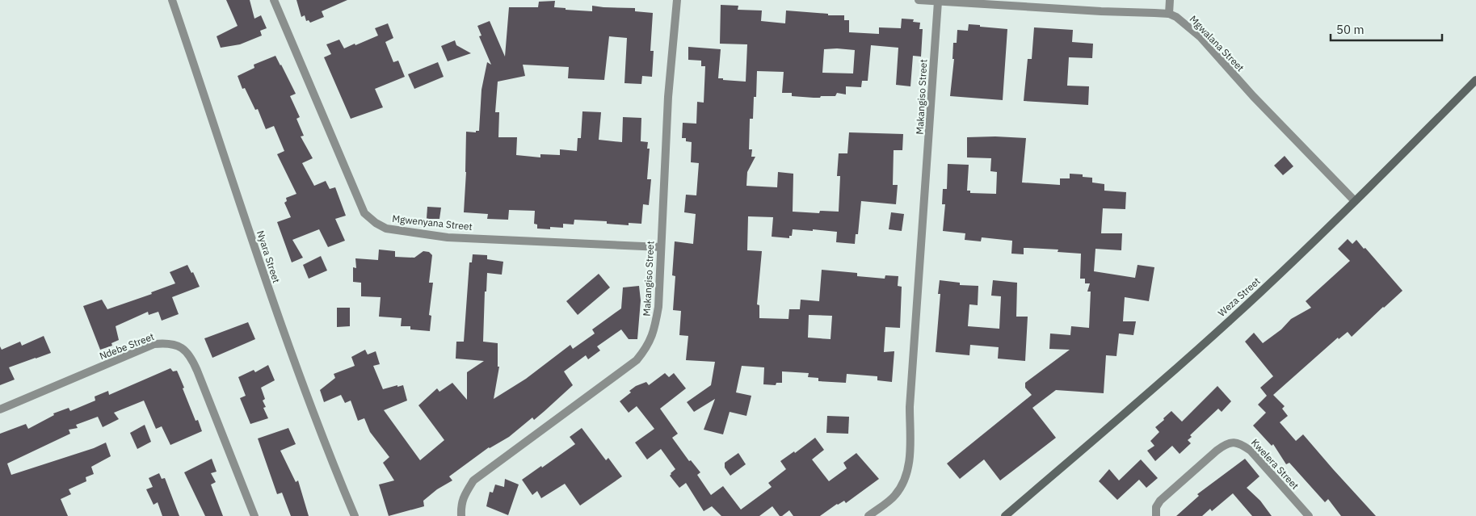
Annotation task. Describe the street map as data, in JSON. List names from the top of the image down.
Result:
{
  "streets": {
    "street": [
      "Mgwalana Street",
      "Makangiso Street",
      "Mgwenyana Street",
      "Nyara Street",
      "Weza Street",
      "Ndebe Street",
      "Kwelera Street"
    ]
  },
  "crossings": [
    ["Mgwalana Street", "Makangiso Street"],
    ["Mgwalana Street", "Weza Street"],
    ["Makangiso Street", "Mgwenyana Street"]
  ],
  "scale_bar": "50 m"
}
